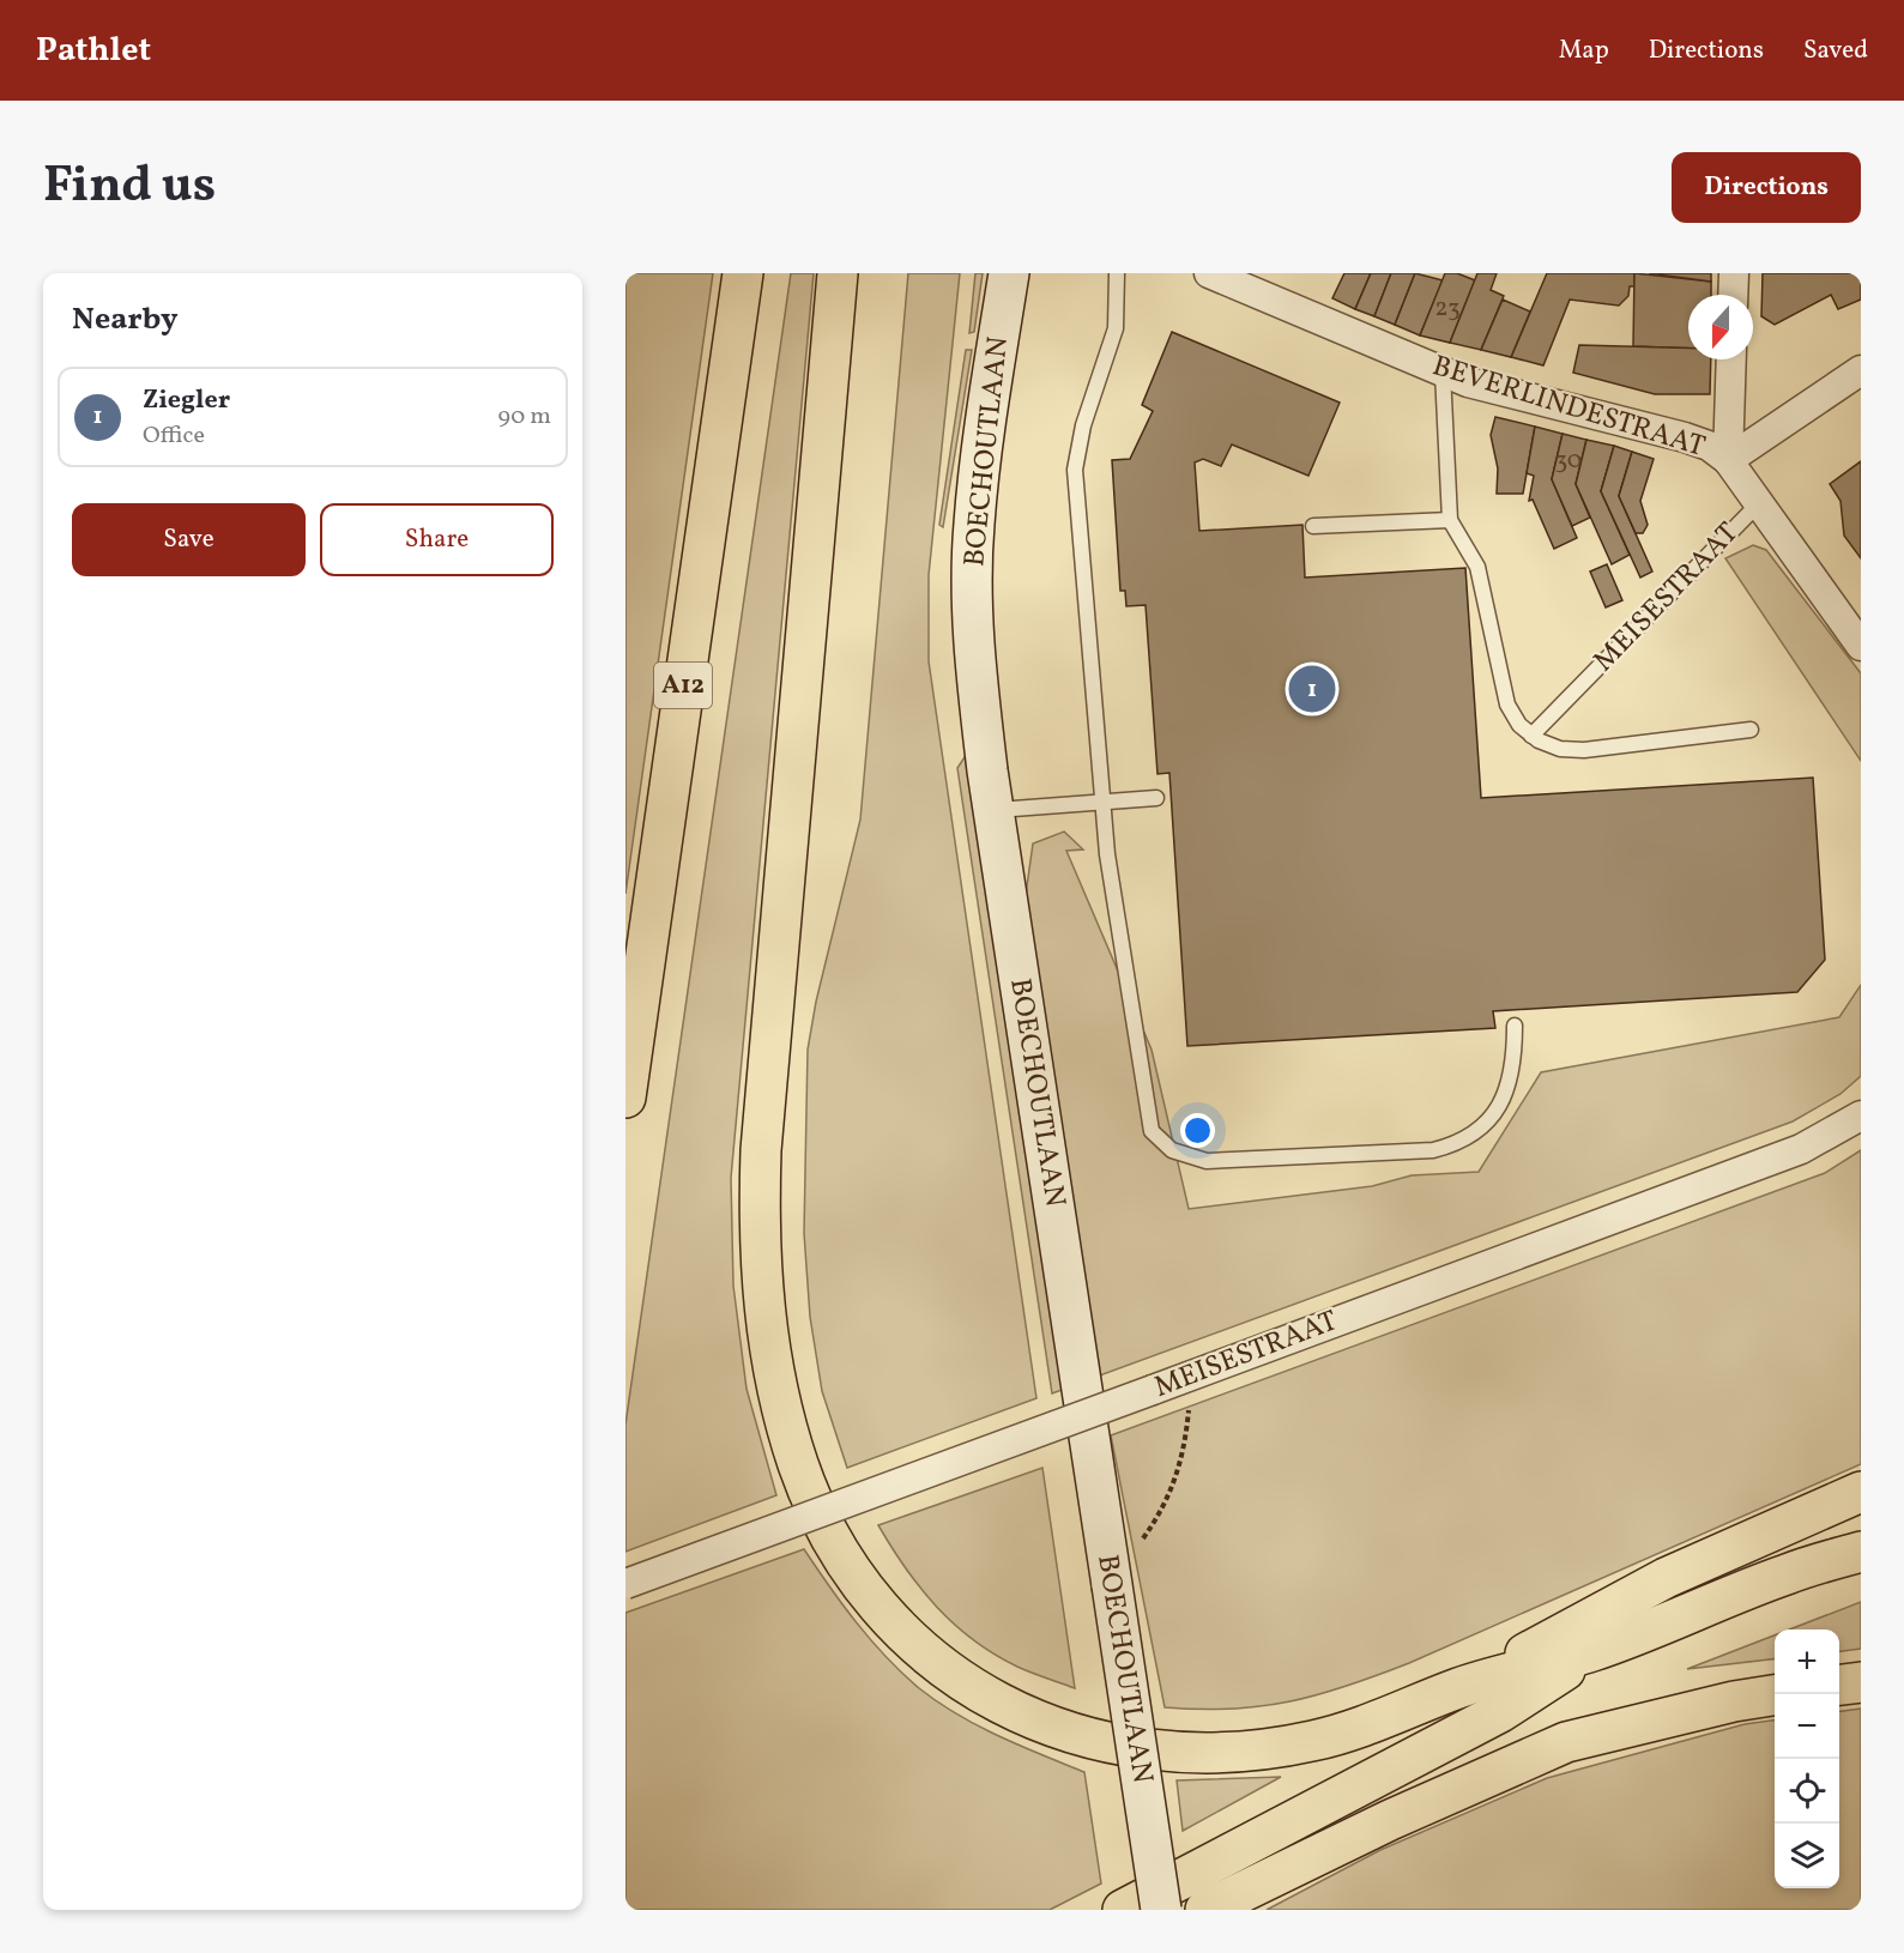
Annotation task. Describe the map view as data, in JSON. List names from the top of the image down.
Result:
{
  "streets": {
    "highway": ["A12"],
    "main road": ["BOECHOUTLAAN"],
    "street": ["BEVERLINDESTRAAT", "MEISESTRAAT"]
  },
  "crossings": [
    ["BEVERLINDESTRAAT", "MEISESTRAAT"]
  ],
  "house_numbers": ["23", "30"],
  "north": "bottom",
  "page": {
    "header": "Pathlet",
    "nav": ["Map", "Directions", "Saved"],
    "title": "Find us",
    "buttons": [
      "Directions",
      ["Save", "Share"]
    ],
    "heading": "Nearby",
    "list": [
      {
        "mark": "1",
        "name": "Ziegler",
        "note": "Office",
        "value": "90 m"
      }
    ],
    "pins": "1",
    "map_buttons": ["+", "−"]
  }
}
